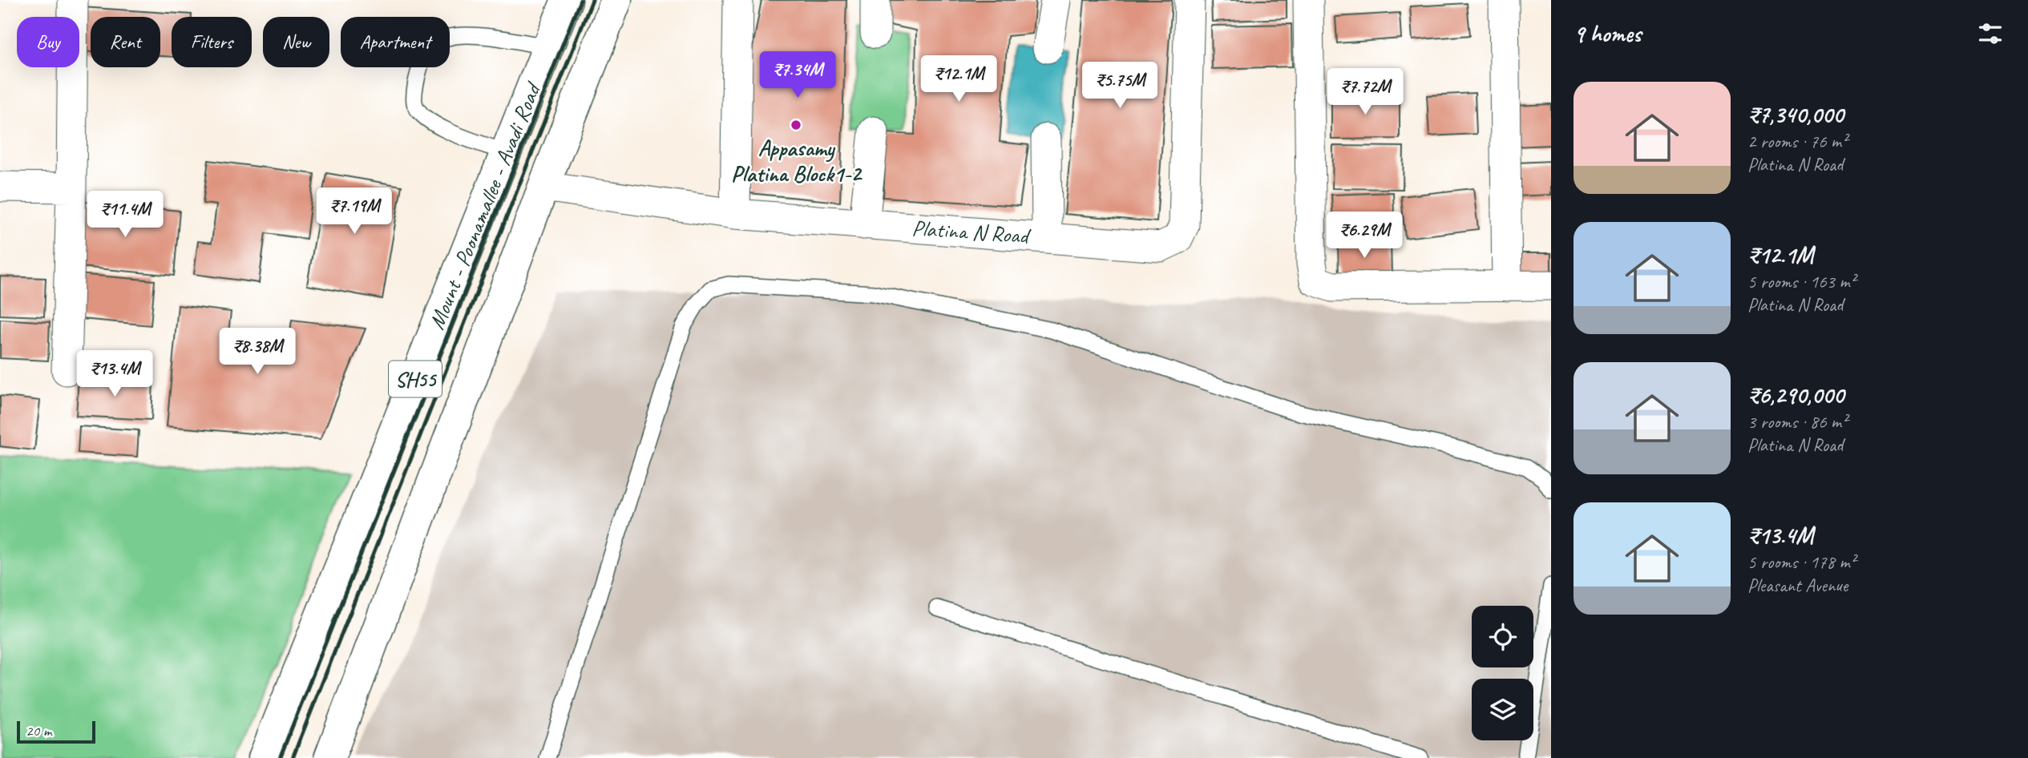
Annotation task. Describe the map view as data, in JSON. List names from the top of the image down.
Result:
{
  "streets": {
    "main road": ["Mount - Poonamallee - Avadi Road", "SH55"],
    "street": ["Platina N Road"]
  },
  "crossings": [
    ["Mount - Poonamallee - Avadi Road", "Platina N Road"]
  ],
  "places": ["Appasamy Platina Block1-2"],
  "scale_bar": "20 m",
  "page": {
    "heading": "9 homes",
    "chip": [
      "Buy",
      "Rent",
      "Filters",
      "New",
      "Apartment"
    ],
    "price": [
      "₹7.34M",
      "₹12.1M",
      "₹5.75M",
      "₹7.72M",
      "₹7.19M",
      "₹11.4M",
      "₹6.29M",
      "₹8.38M",
      "₹13.4M"
    ],
    "list": [
      {
        "name": "₹7,340,000",
        "note": "2 rooms · 76 m² · Platina N Road"
      },
      {
        "name": "₹12.1M",
        "note": "5 rooms · 163 m² · Platina N Road"
      },
      {
        "name": "₹6,290,000",
        "note": "3 rooms · 86 m² · Platina N Road"
      },
      {
        "name": "₹13.4M",
        "note": "5 rooms · 178 m² · Pleasant Avenue"
      }
    ],
    "scale": "20 m"
  }
}
